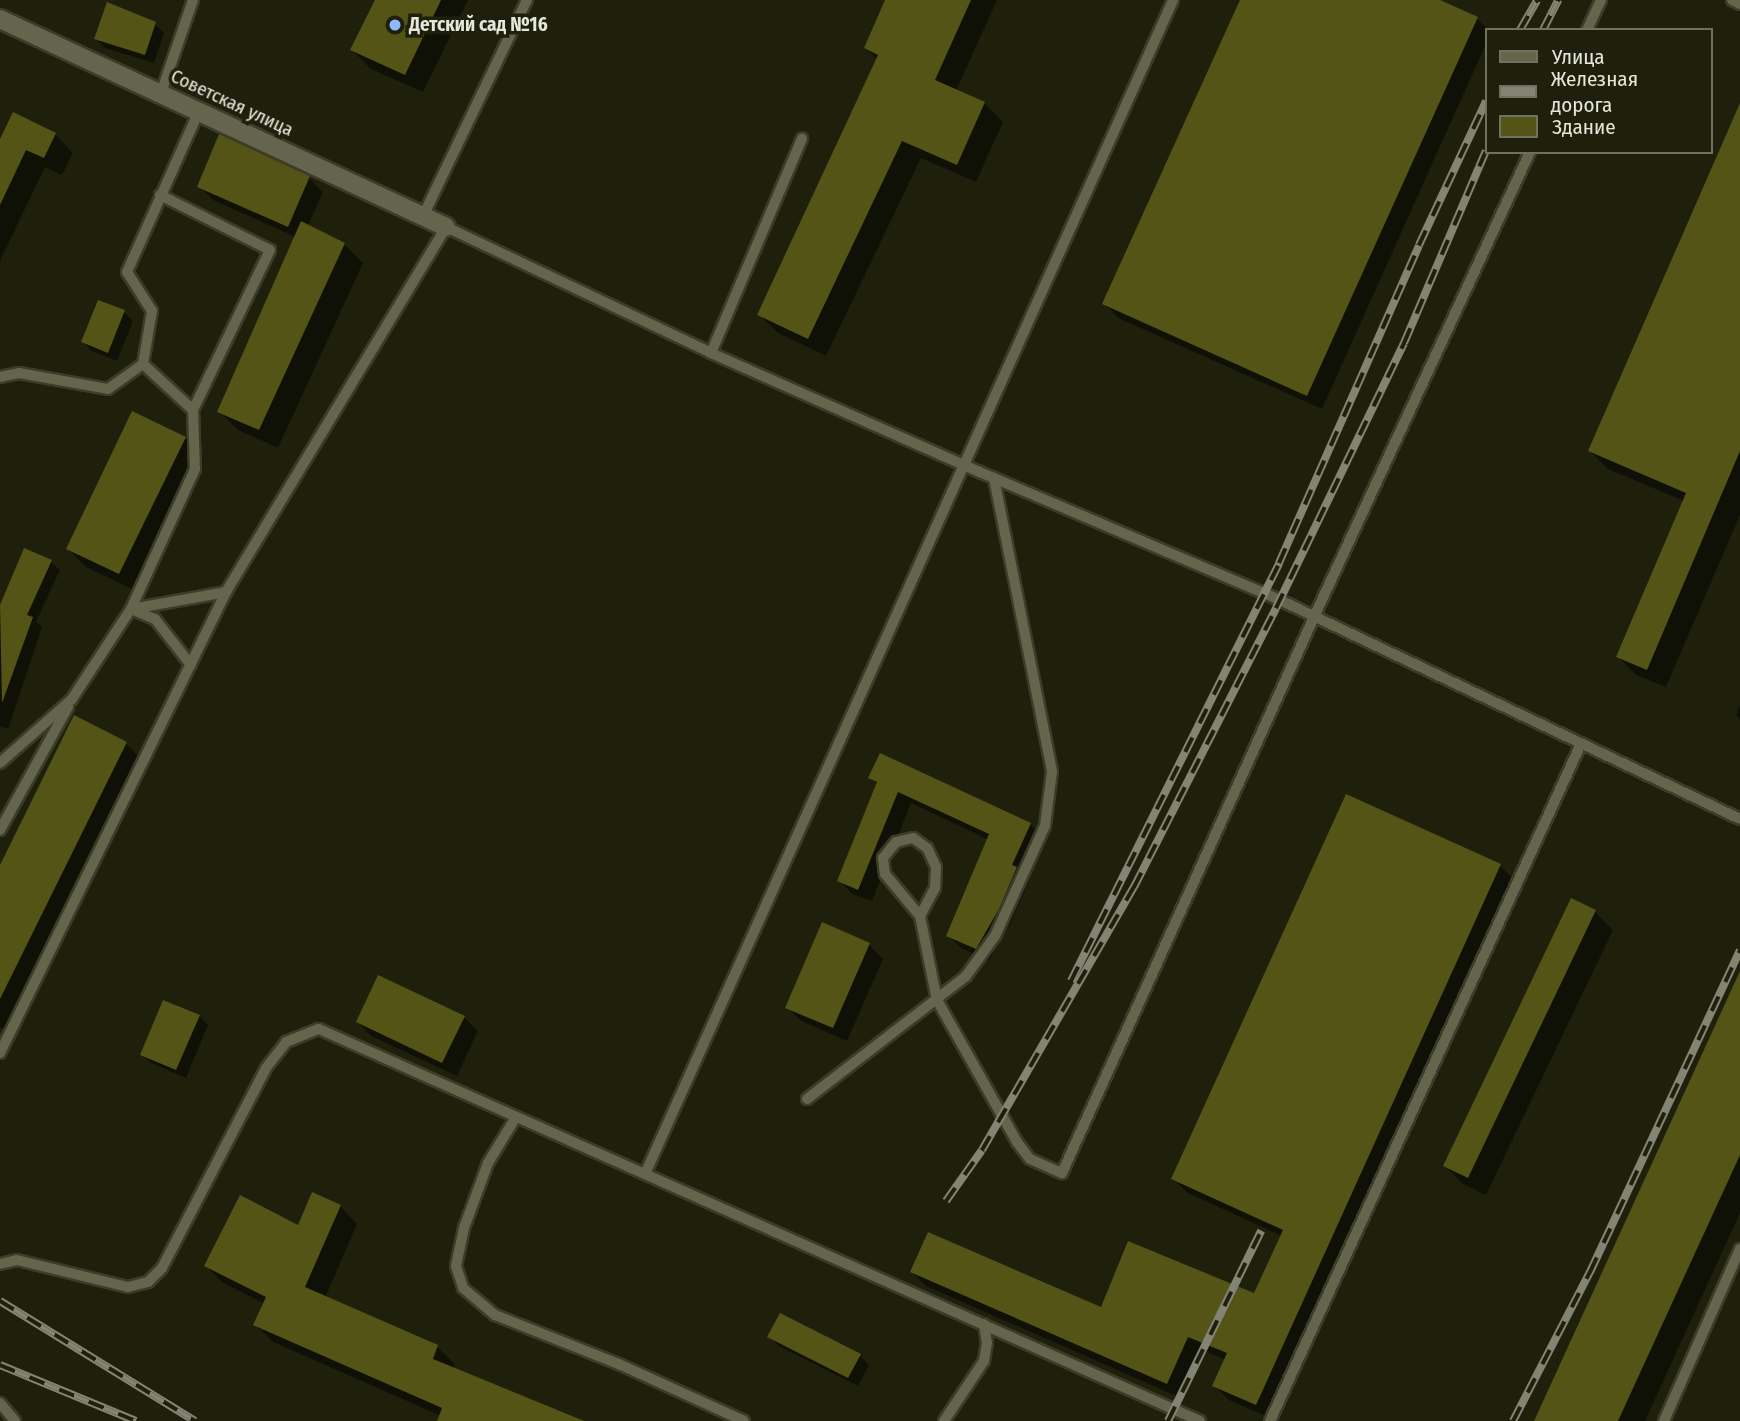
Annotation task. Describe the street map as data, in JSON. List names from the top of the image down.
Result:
{
  "streets": {
    "street": ["Советская улица"]
  },
  "places": ["Детский сад №16"],
  "legend": ["Улица", "Железная дорога", "Здание"]
}
